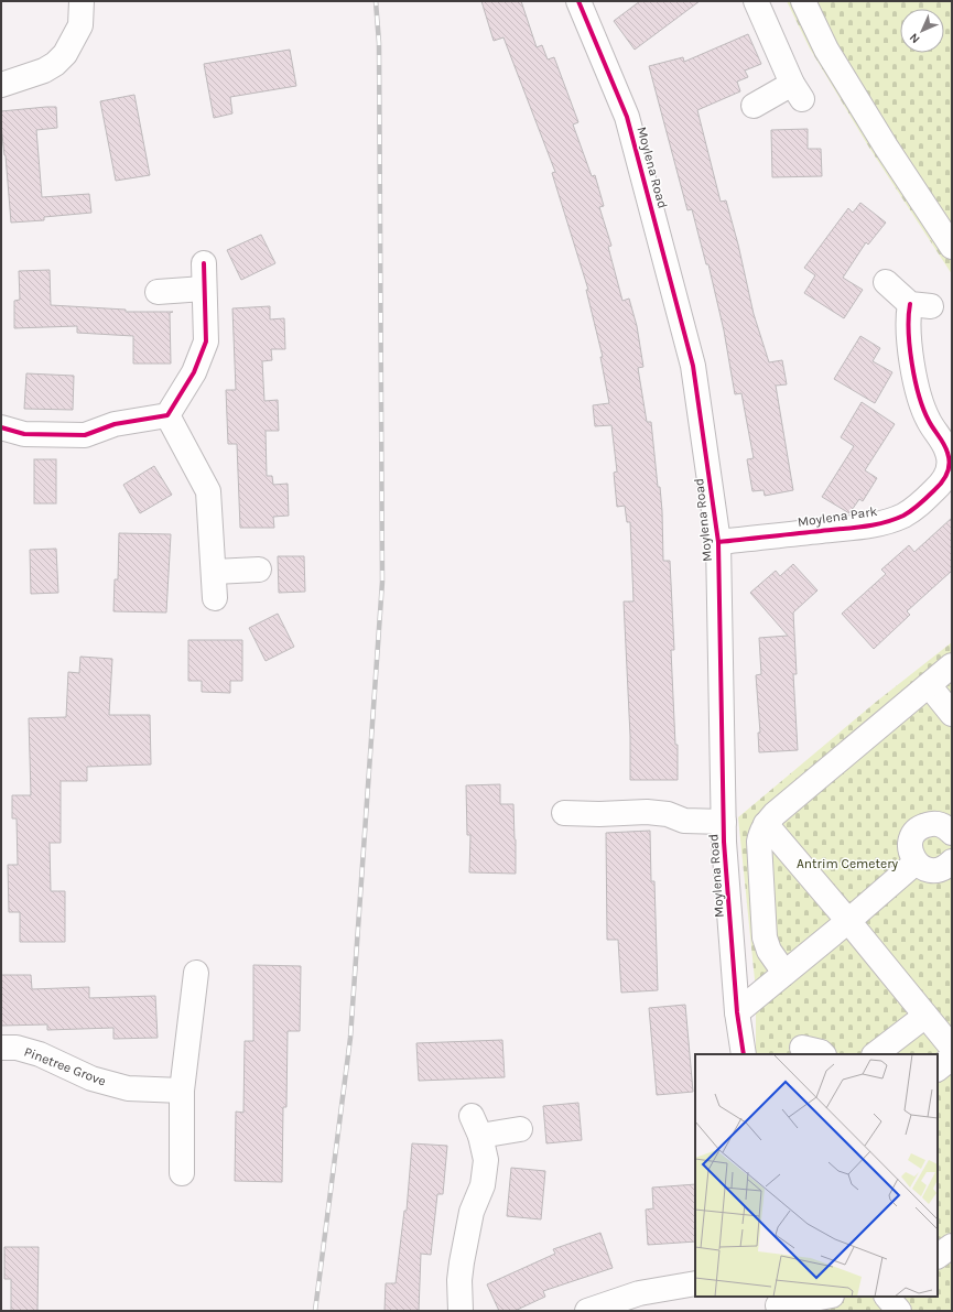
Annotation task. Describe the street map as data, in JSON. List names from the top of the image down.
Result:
{
  "streets": {
    "street": ["Moylena Road", "Moylena Park", "Pinetree Grove"]
  },
  "crossings": [
    ["Moylena Road", "Moylena Park"]
  ],
  "parks": ["Antrim Cemetery"],
  "north": "bottom left"
}
